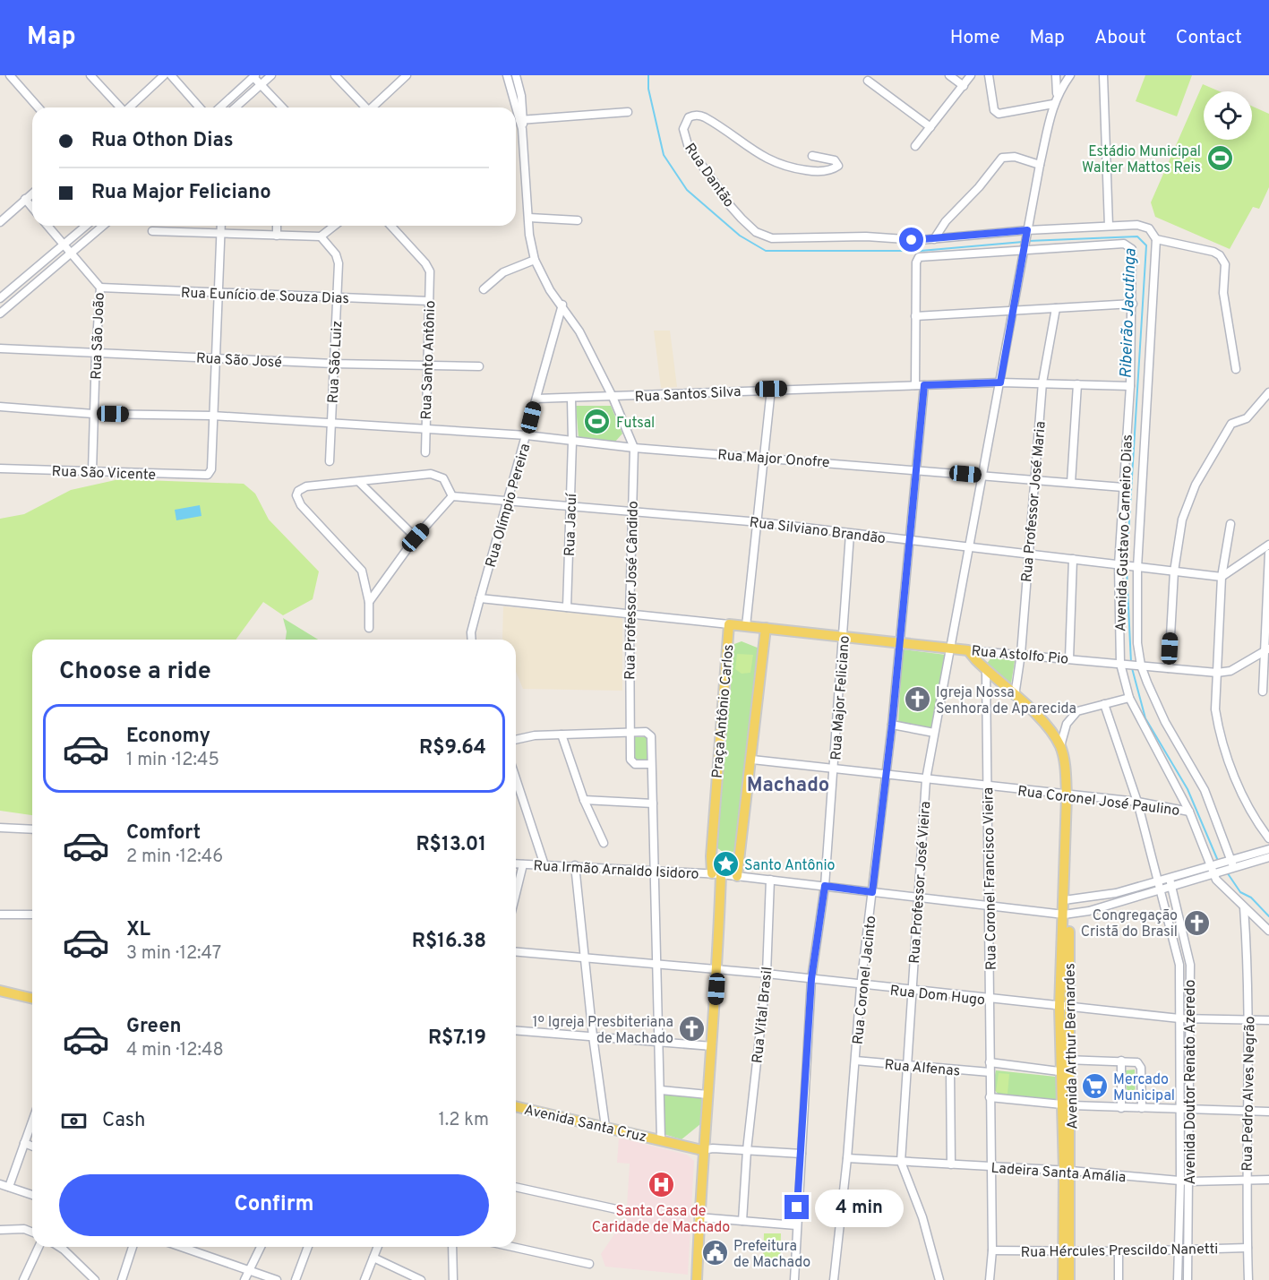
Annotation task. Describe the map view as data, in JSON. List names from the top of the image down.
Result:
{
  "streets": {
    "main road": [
      "Rua Astolfo Pio",
      "Praça Antônio Carlos",
      "Avenida Arthur Bernardes",
      "Avenida Santa Cruz"
    ],
    "street": [
      "Rua Dantão",
      "Rua Eunício de Souza Dias",
      "Rua São João",
      "Rua São José",
      "Rua Santo Antônio",
      "Rua São Luiz",
      "Rua Santos Silva",
      "Rua Major Onofre",
      "Rua São Vicente",
      "Rua Professor José Maria",
      "Rua Olímpio Pereira",
      "Rua Jacuí",
      "Rua Silviano Brandão",
      "Avenida Gustavo Carneiro Dias",
      "Rua Professor José Cândido",
      "Rua Major Feliciano",
      "Rua Coronel José Paulino",
      "Rua Irmão Arnaldo Isidoro",
      "Rua Coronel Francisco Vieira",
      "Rua Professor José Vieira",
      "Rua Coronel Jacinto",
      "Rua Dom Hugo",
      "Rua Vital Brasil",
      "Rua Alfenas",
      "Avenida Doutor Renato Azeredo",
      "Rua Pedro Alves Negrão",
      "Ladeira Santa Amália",
      "Rua Hércules Prescildo Nanetti"
    ]
  },
  "crossings": [
    ["Rua Eunício de Souza Dias", "Rua São João"],
    ["Rua Eunício de Souza Dias", "Rua Santo Antônio"],
    ["Rua Eunício de Souza Dias", "Rua São Luiz"],
    ["Rua São João", "Rua São José"],
    ["Rua São João", "Rua Major Onofre"],
    ["Rua São João", "Rua São Vicente"],
    ["Rua São José", "Rua Santo Antônio"],
    ["Rua São José", "Rua São Luiz"],
    ["Rua Santo Antônio", "Rua Major Onofre"],
    ["Rua São Luiz", "Rua Major Onofre"],
    ["Rua Santos Silva", "Rua Professor José Maria"],
    ["Rua Santos Silva", "Rua Olímpio Pereira"],
    ["Rua Santos Silva", "Rua Jacuí"],
    ["Rua Santos Silva", "Avenida Gustavo Carneiro Dias"],
    ["Rua Santos Silva", "Rua Professor José Vieira"],
    ["Rua Santos Silva", "Rua Coronel Jacinto"],
    ["Rua Major Onofre", "Rua São Vicente"],
    ["Rua Major Onofre", "Rua Professor José Maria"],
    ["Rua Major Onofre", "Rua Olímpio Pereira"],
    ["Rua Major Onofre", "Rua Jacuí"],
    ["Rua Major Onofre", "Avenida Gustavo Carneiro Dias"],
    ["Rua Major Onofre", "Rua Professor José Cândido"],
    ["Rua Major Onofre", "Rua Professor José Vieira"],
    ["Rua Major Onofre", "Rua Coronel Jacinto"],
    ["Rua Professor José Maria", "Rua Silviano Brandão"],
    ["Rua Professor José Maria", "Rua Astolfo Pio"],
    ["Rua Professor José Maria", "Avenida Arthur Bernardes"],
    ["Rua Olímpio Pereira", "Rua Silviano Brandão"],
    ["Rua Jacuí", "Rua Silviano Brandão"],
    ["Rua Silviano Brandão", "Avenida Gustavo Carneiro Dias"],
    ["Rua Silviano Brandão", "Rua Professor José Cândido"],
    ["Rua Silviano Brandão", "Rua Major Feliciano"],
    ["Rua Silviano Brandão", "Rua Professor José Vieira"],
    ["Rua Silviano Brandão", "Rua Coronel Jacinto"],
    ["Avenida Gustavo Carneiro Dias", "Rua Astolfo Pio"],
    ["Avenida Gustavo Carneiro Dias", "Rua Coronel José Paulino"],
    ["Avenida Gustavo Carneiro Dias", "Rua Professor José Vieira"],
    ["Rua Astolfo Pio", "Rua Major Feliciano"],
    ["Rua Astolfo Pio", "Praça Antônio Carlos"],
    ["Rua Astolfo Pio", "Rua Professor José Vieira"],
    ["Rua Astolfo Pio", "Rua Coronel Jacinto"],
    ["Rua Astolfo Pio", "Avenida Arthur Bernardes"],
    ["Rua Major Feliciano", "Rua Coronel José Paulino"],
    ["Rua Major Feliciano", "Rua Dom Hugo"],
    ["Praça Antônio Carlos", "Rua Irmão Arnaldo Isidoro"],
    ["Praça Antônio Carlos", "Rua Dom Hugo"],
    ["Praça Antônio Carlos", "Avenida Santa Cruz"],
    ["Rua Coronel José Paulino", "Rua Coronel Francisco Vieira"],
    ["Rua Coronel José Paulino", "Rua Professor José Vieira"],
    ["Rua Coronel José Paulino", "Rua Coronel Jacinto"],
    ["Rua Coronel José Paulino", "Avenida Arthur Bernardes"],
    ["Rua Coronel José Paulino", "Avenida Doutor Renato Azeredo"],
    ["Rua Coronel Francisco Vieira", "Rua Dom Hugo"],
    ["Rua Coronel Francisco Vieira", "Avenida Arthur Bernardes"],
    ["Rua Coronel Francisco Vieira", "Rua Alfenas"],
    ["Rua Coronel Francisco Vieira", "Ladeira Santa Amália"],
    ["Rua Coronel Francisco Vieira", "Rua Hércules Prescildo Nanetti"],
    ["Rua Professor José Vieira", "Rua Dom Hugo"],
    ["Rua Professor José Vieira", "Rua Alfenas"],
    ["Rua Professor José Vieira", "Ladeira Santa Amália"],
    ["Rua Coronel Jacinto", "Rua Dom Hugo"],
    ["Rua Coronel Jacinto", "Rua Alfenas"],
    ["Rua Coronel Jacinto", "Ladeira Santa Amália"],
    ["Rua Dom Hugo", "Rua Vital Brasil"],
    ["Rua Dom Hugo", "Avenida Arthur Bernardes"],
    ["Rua Dom Hugo", "Avenida Doutor Renato Azeredo"],
    ["Rua Dom Hugo", "Rua Pedro Alves Negrão"],
    ["Avenida Arthur Bernardes", "Ladeira Santa Amália"],
    ["Avenida Arthur Bernardes", "Rua Hércules Prescildo Nanetti"],
    ["Avenida Doutor Renato Azeredo", "Ladeira Santa Amália"],
    ["Avenida Doutor Renato Azeredo", "Rua Hércules Prescildo Nanetti"],
    ["Rua Pedro Alves Negrão", "Ladeira Santa Amália"],
    ["Rua Pedro Alves Negrão", "Rua Hércules Prescildo Nanetti"]
  ],
  "districts": ["Machado"],
  "water": ["Ribeirão Jacutinga"],
  "places": {
    "sports": ["Estádio Municipal Walter Mattos Reis", "Futsal"],
    "church": ["Igreja Nossa Senhora de Aparecida", "Congregação Cristã do Brasil", "1º Igreja Presbiteriana de Machado"],
    "place": ["Santo Antônio"],
    "supermarket": ["Mercado Municipal"],
    "hospital": ["Santa Casa de Caridade de Machado"],
    "public building": ["Prefeitura de Machado"]
  },
  "page": {
    "header": "Map",
    "nav": [
      "Home",
      "Map",
      "About",
      "Contact"
    ],
    "banner": ["Rua Othon Dias", "Rua Major Feliciano"],
    "heading": "Choose a ride",
    "list": [
      {
        "name": "Economy",
        "note": "1 min · 12:45",
        "value": "R$9.64"
      },
      {
        "name": "Comfort",
        "note": "2 min · 12:46",
        "value": "R$13.01"
      },
      {
        "name": "XL",
        "note": "3 min · 12:47",
        "value": "R$16.38"
      },
      {
        "name": "Green",
        "note": "4 min · 12:48",
        "value": "R$7.19"
      }
    ],
    "pay": ["Cash", "1.2 km"],
    "buttons": "Confirm",
    "bubble": "4 min"
  }
}
